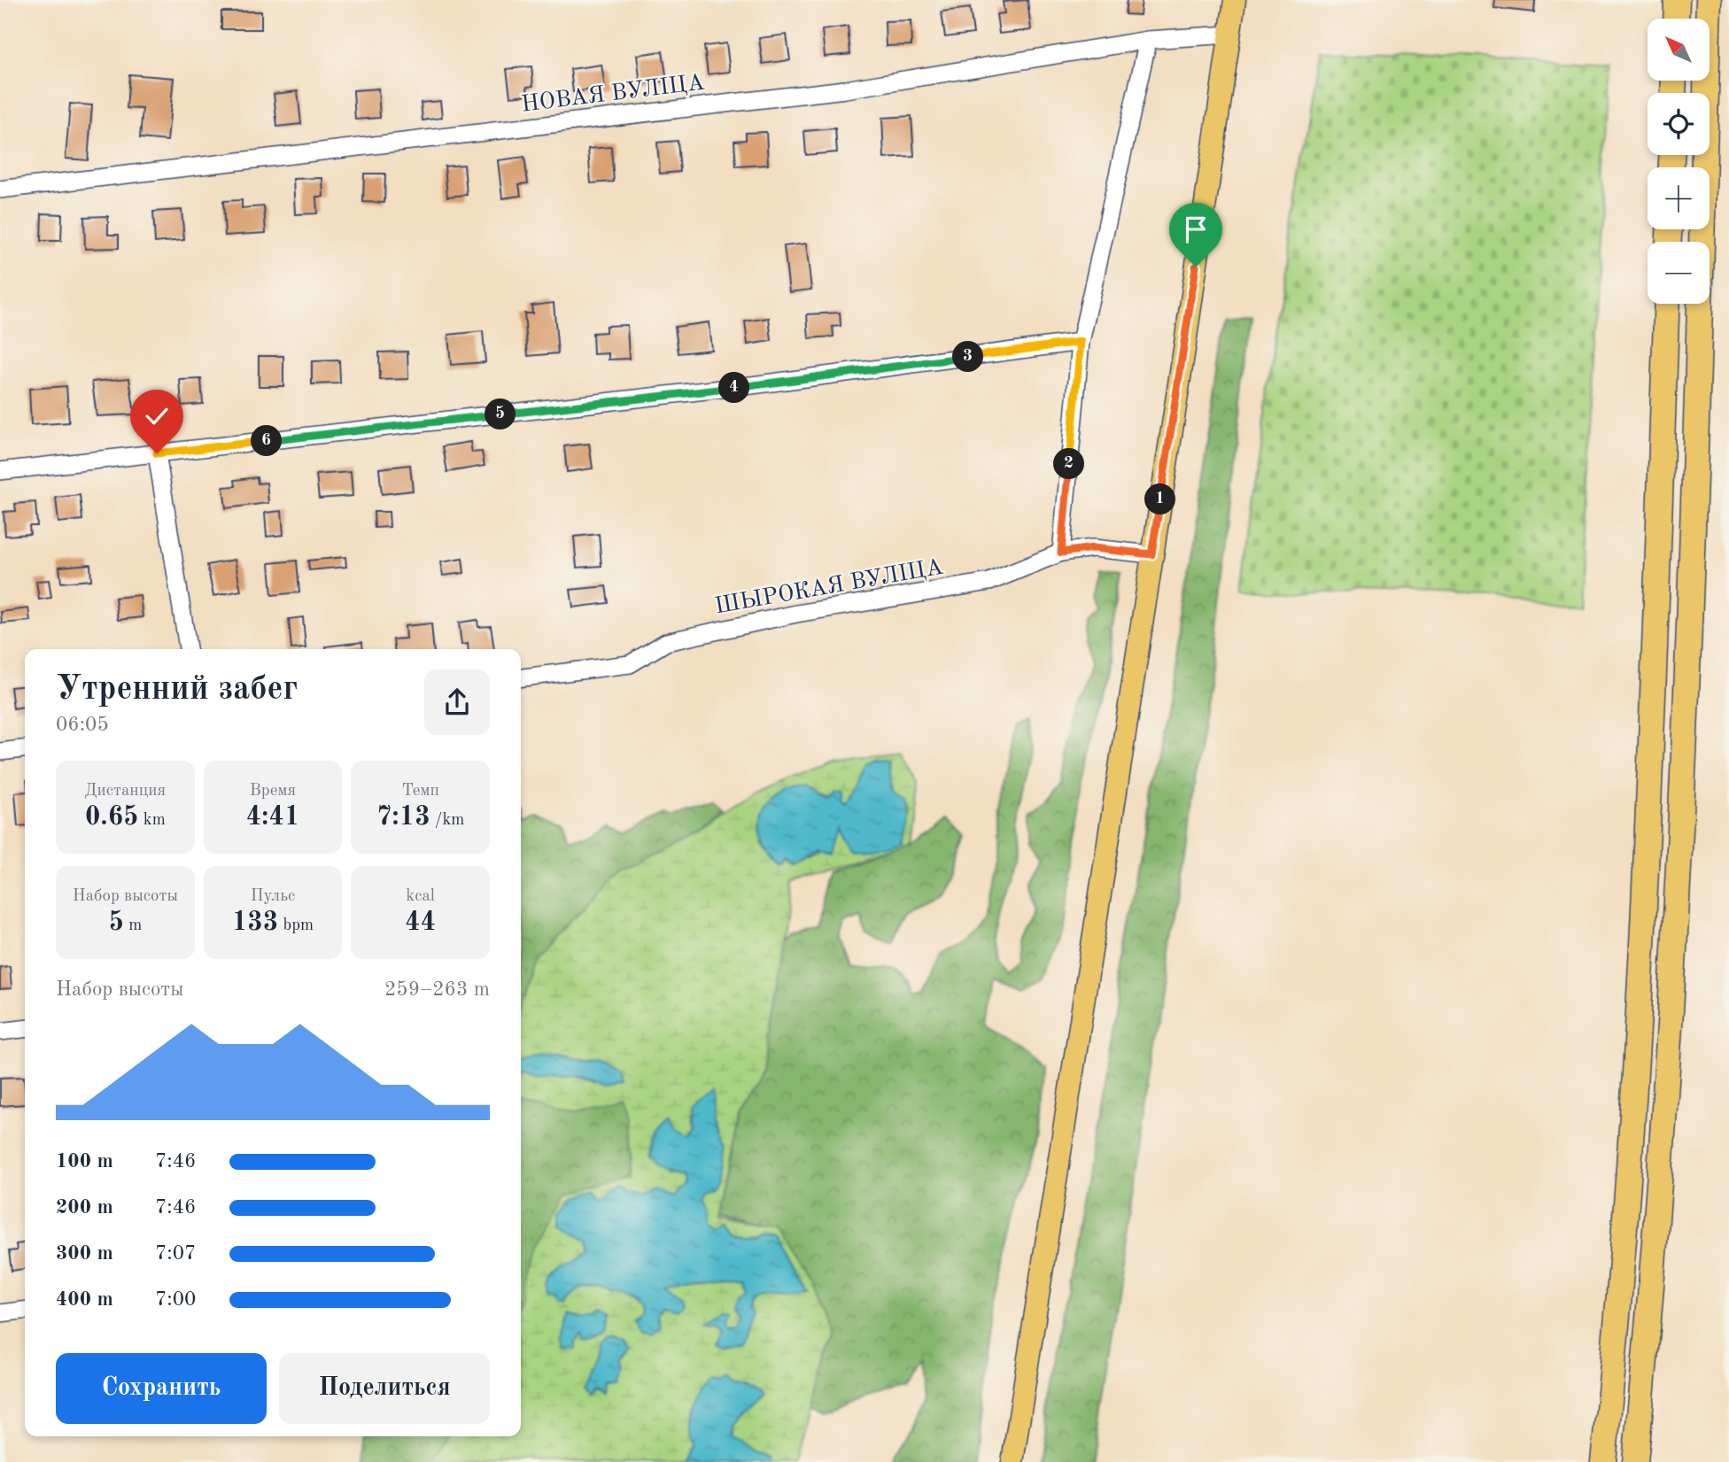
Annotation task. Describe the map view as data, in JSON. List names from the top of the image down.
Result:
{
  "streets": {
    "street": ["НОВАЯ ВУЛІЦА", "ШЫРОКАЯ ВУЛІЦА"]
  },
  "north": "top left",
  "page": {
    "map_buttons": ["+", "−"],
    "pins": [
      "3",
      "4",
      "5",
      "6",
      "2",
      "1"
    ],
    "heading": ["Утренний забег", "06:05"],
    "stats": [
      ["Дистанция", "0.65 km"],
      ["Время", "4:41"],
      ["Темп", "7:13 /km"],
      ["Набор высоты", "5 m"],
      ["Пульс", "133 bpm"],
      ["kcal", "44"]
    ],
    "chart": ["Набор высоты", "259–263 m"],
    "list": [
      {
        "name": "100 m",
        "note": "7:46"
      },
      {
        "name": "200 m",
        "note": "7:46"
      },
      {
        "name": "300 m",
        "note": "7:07"
      },
      {
        "name": "400 m",
        "note": "7:00"
      }
    ],
    "buttons": ["Сохранить", "Поделиться"]
  }
}
